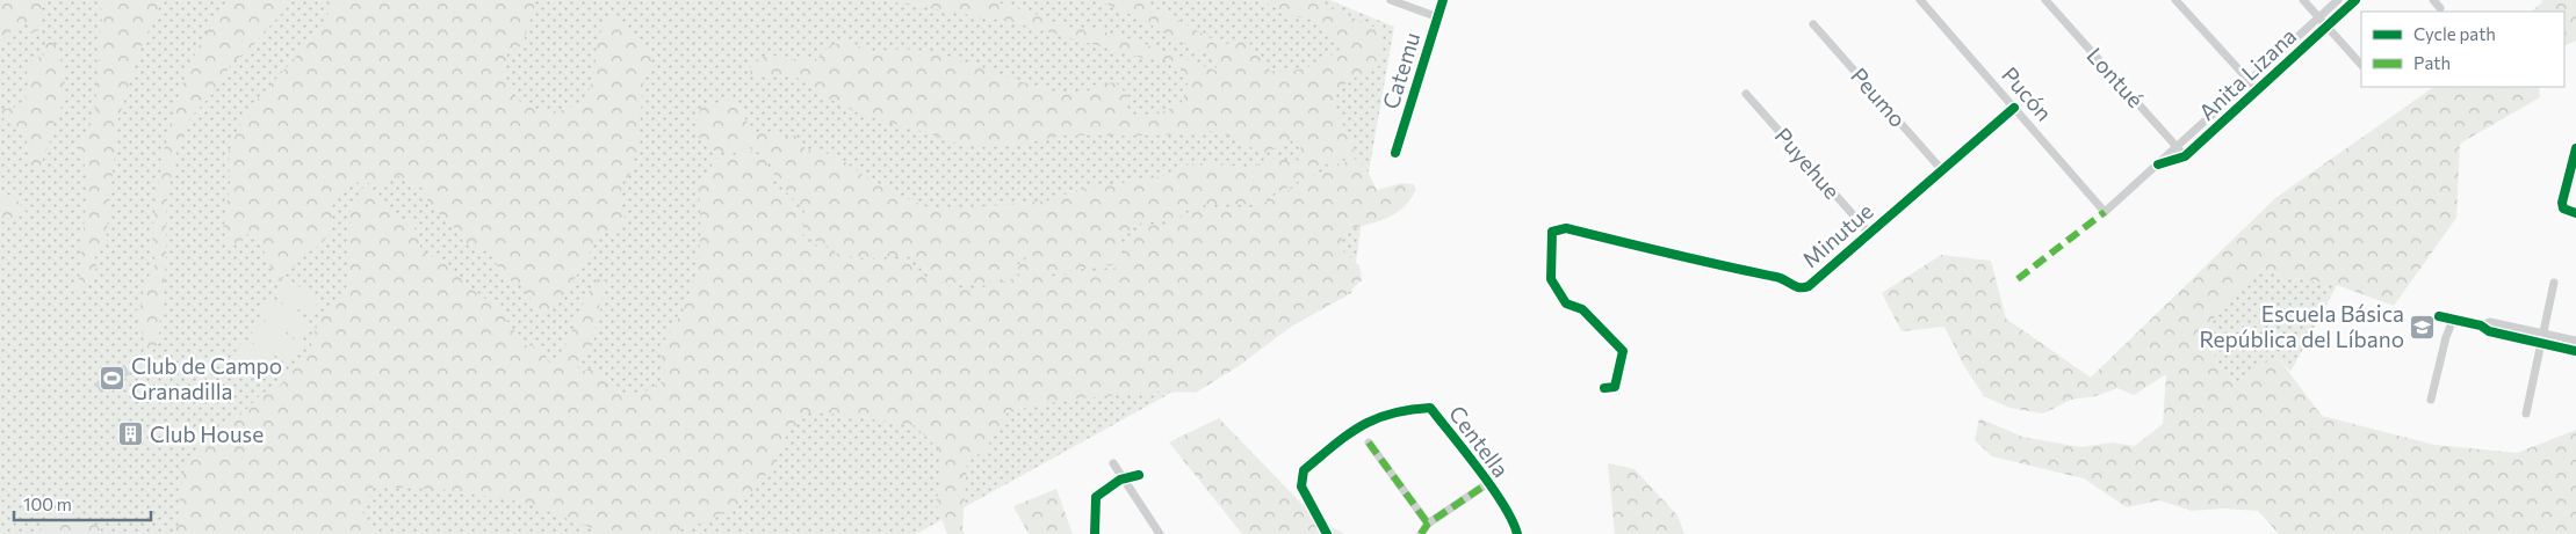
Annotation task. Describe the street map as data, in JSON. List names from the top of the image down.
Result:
{
  "streets": {
    "street": [
      "Catemu",
      "Anita Lizana",
      "Lontué",
      "Pucón",
      "Peumo",
      "Puyehue",
      "Minutue",
      "Centella"
    ]
  },
  "crossings": [
    ["Anita Lizana", "Lontué"],
    ["Anita Lizana", "Pucón"],
    ["Pucón", "Minutue"],
    ["Peumo", "Minutue"],
    ["Puyehue", "Minutue"]
  ],
  "places": {
    "school or university": ["Escuela Básica República del Líbano"],
    "sports": ["Club de Campo Granadilla"],
    "building": ["Club House"]
  },
  "legend": ["Cycle path", "Path"],
  "scale_bar": "100 m"
}
